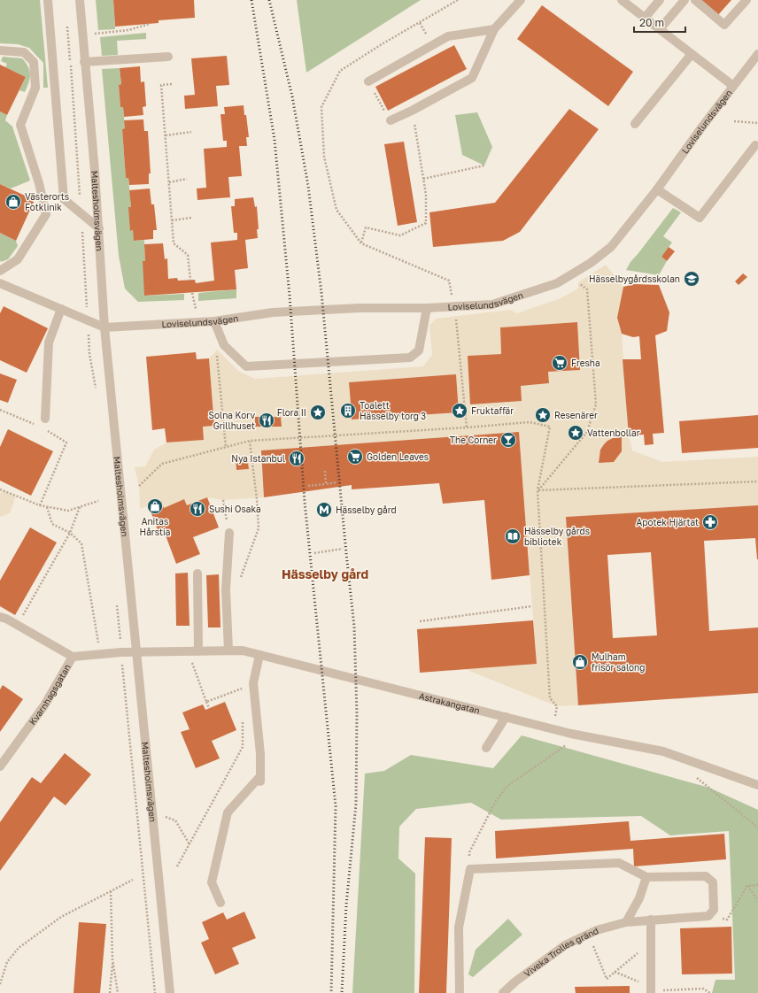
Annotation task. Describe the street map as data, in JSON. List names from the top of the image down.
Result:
{
  "streets": {
    "street": [
      "Loviselundsvägen",
      "Maltesholmsvägen",
      "Kvarnhagsgatan",
      "Astrakangatan",
      "Viveka Trolles gränd"
    ]
  },
  "crossings": [
    ["Loviselundsvägen", "Maltesholmsvägen"],
    ["Maltesholmsvägen", "Kvarnhagsgatan"],
    ["Maltesholmsvägen", "Astrakangatan"],
    ["Kvarnhagsgatan", "Astrakangatan"]
  ],
  "districts": ["Hässelby gård"],
  "places": {
    "shop": ["Västerorts Fotklinik", "Anitas Hårstia", "Mulham frisör salong"],
    "school or university": ["Hässelbygårdsskolan"],
    "supermarket": ["Fresha", "Golden Leaves"],
    "building": ["Toalett Hässelby torg 3"],
    "place": [
      "Fruktaffär",
      "Flora II",
      "Resenärer",
      "Vattenbollar"
    ],
    "restaurant": ["Solna Korv Grillhuset", "Nya Istanbul", "Sushi Osaka"],
    "bar": ["The Corner"],
    "metro station": ["Hässelby gård"],
    "pharmacy": ["Apotek Hjärtat"],
    "library": ["Hässelby gårds bibliotek"]
  },
  "scale_bar": "20 m"
}
